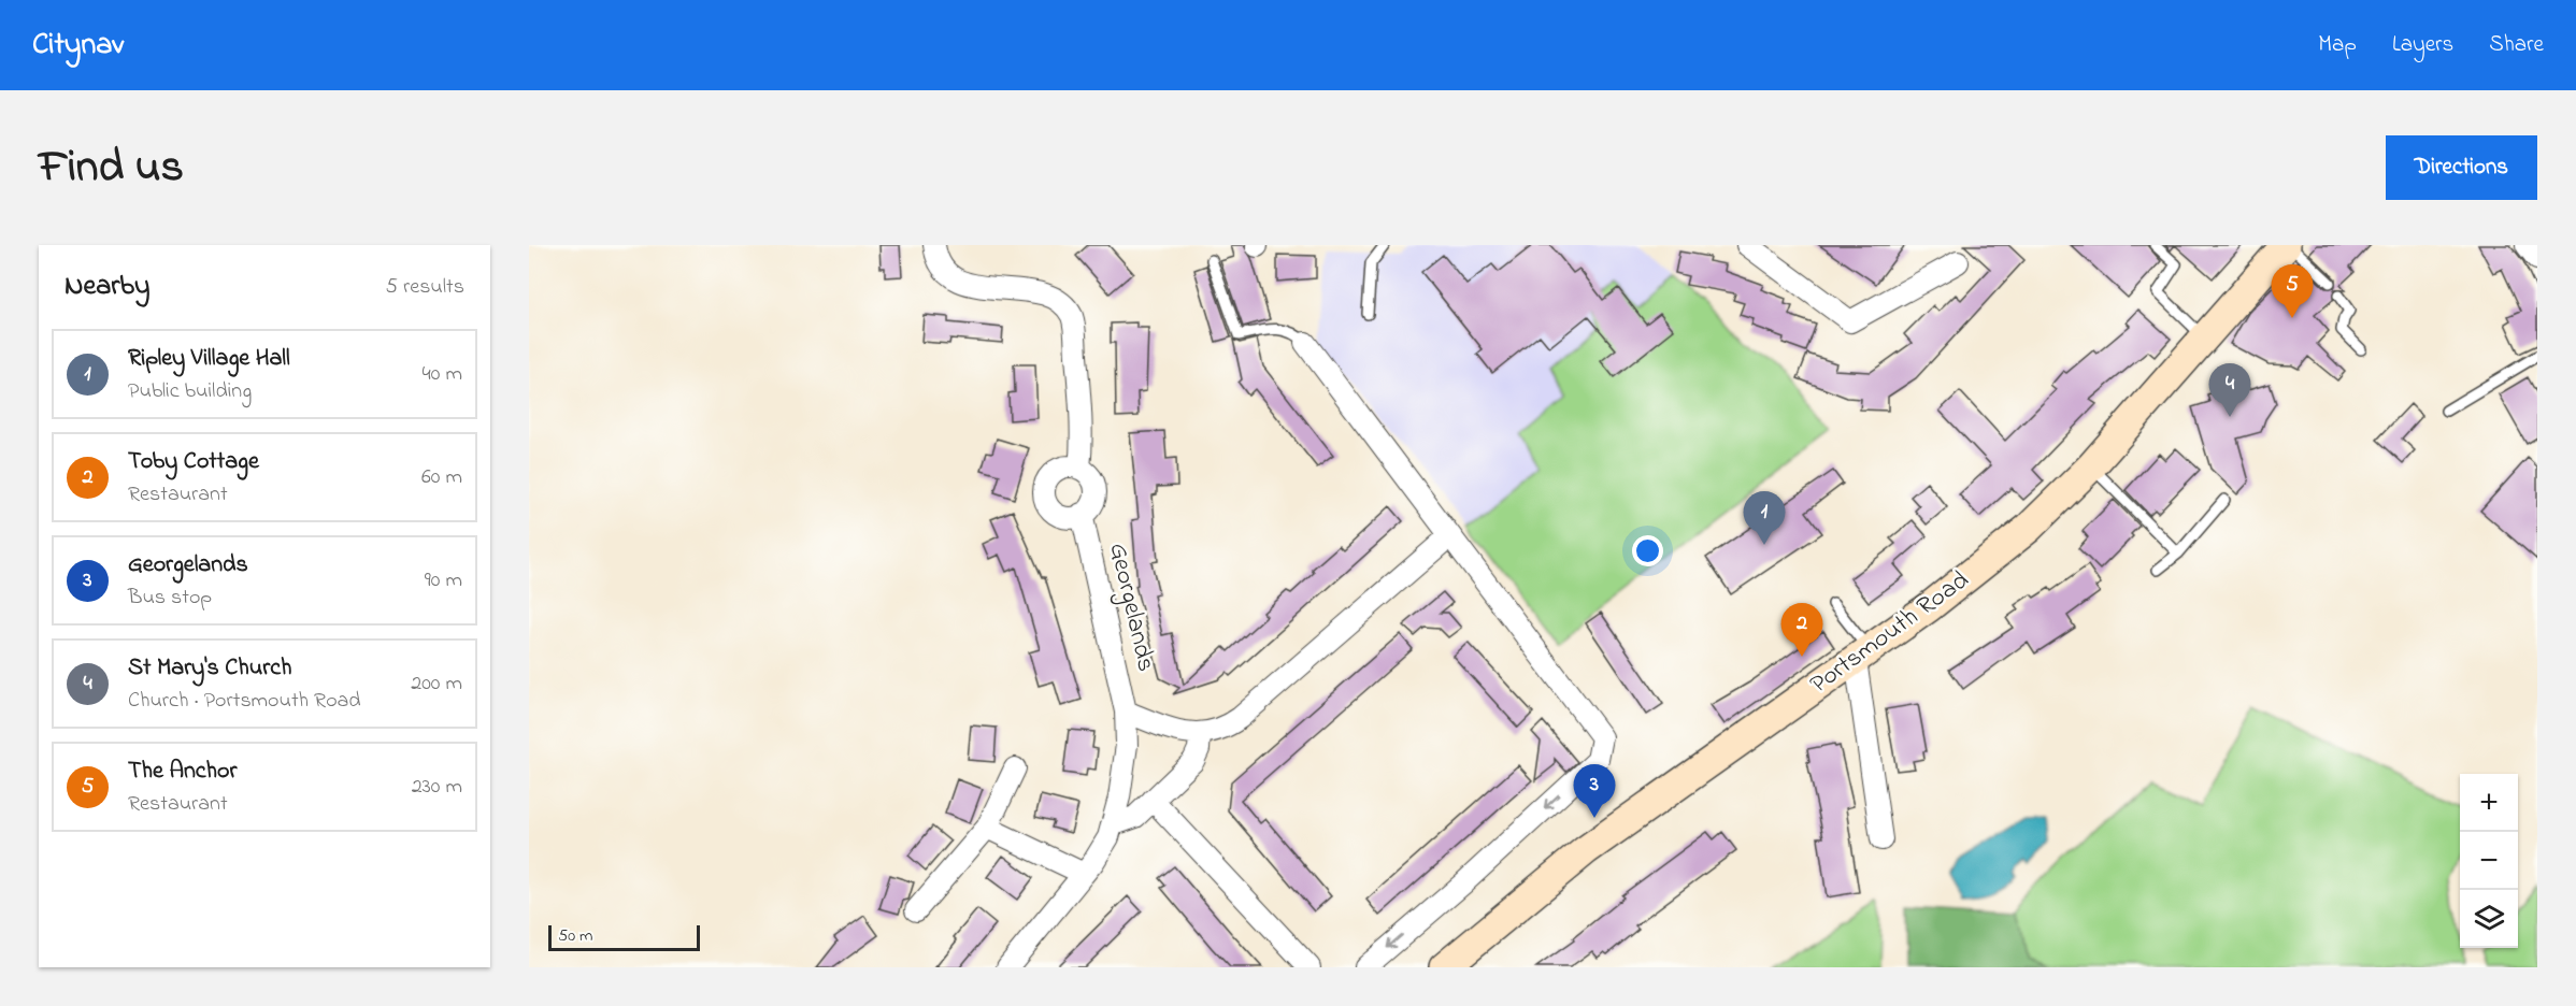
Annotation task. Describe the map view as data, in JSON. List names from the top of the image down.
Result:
{
  "streets": {
    "main road": ["Portsmouth Road"],
    "street": ["Georgelands"]
  },
  "scale_bar": "50 m",
  "page": {
    "header": "Citynav",
    "nav": ["Map", "Layers", "Share"],
    "title": "Find us",
    "buttons": "Directions",
    "heading": ["Nearby", "5 results"],
    "pins": [
      "5",
      "4",
      "1",
      "2",
      "3"
    ],
    "list": [
      {
        "mark": "1",
        "name": "Ripley Village Hall",
        "note": "Public building",
        "value": "40 m"
      },
      {
        "mark": "2",
        "name": "Toby Cottage",
        "note": "Restaurant",
        "value": "60 m"
      },
      {
        "mark": "3",
        "name": "Georgelands",
        "note": "Bus stop",
        "value": "90 m"
      },
      {
        "mark": "4",
        "name": "St Mary's Church",
        "note": "Church · Portsmouth Road",
        "value": "200 m"
      },
      {
        "mark": "5",
        "name": "The Anchor",
        "note": "Restaurant",
        "value": "230 m"
      }
    ],
    "map_buttons": ["+", "−"],
    "scale": "50 m"
  }
}
